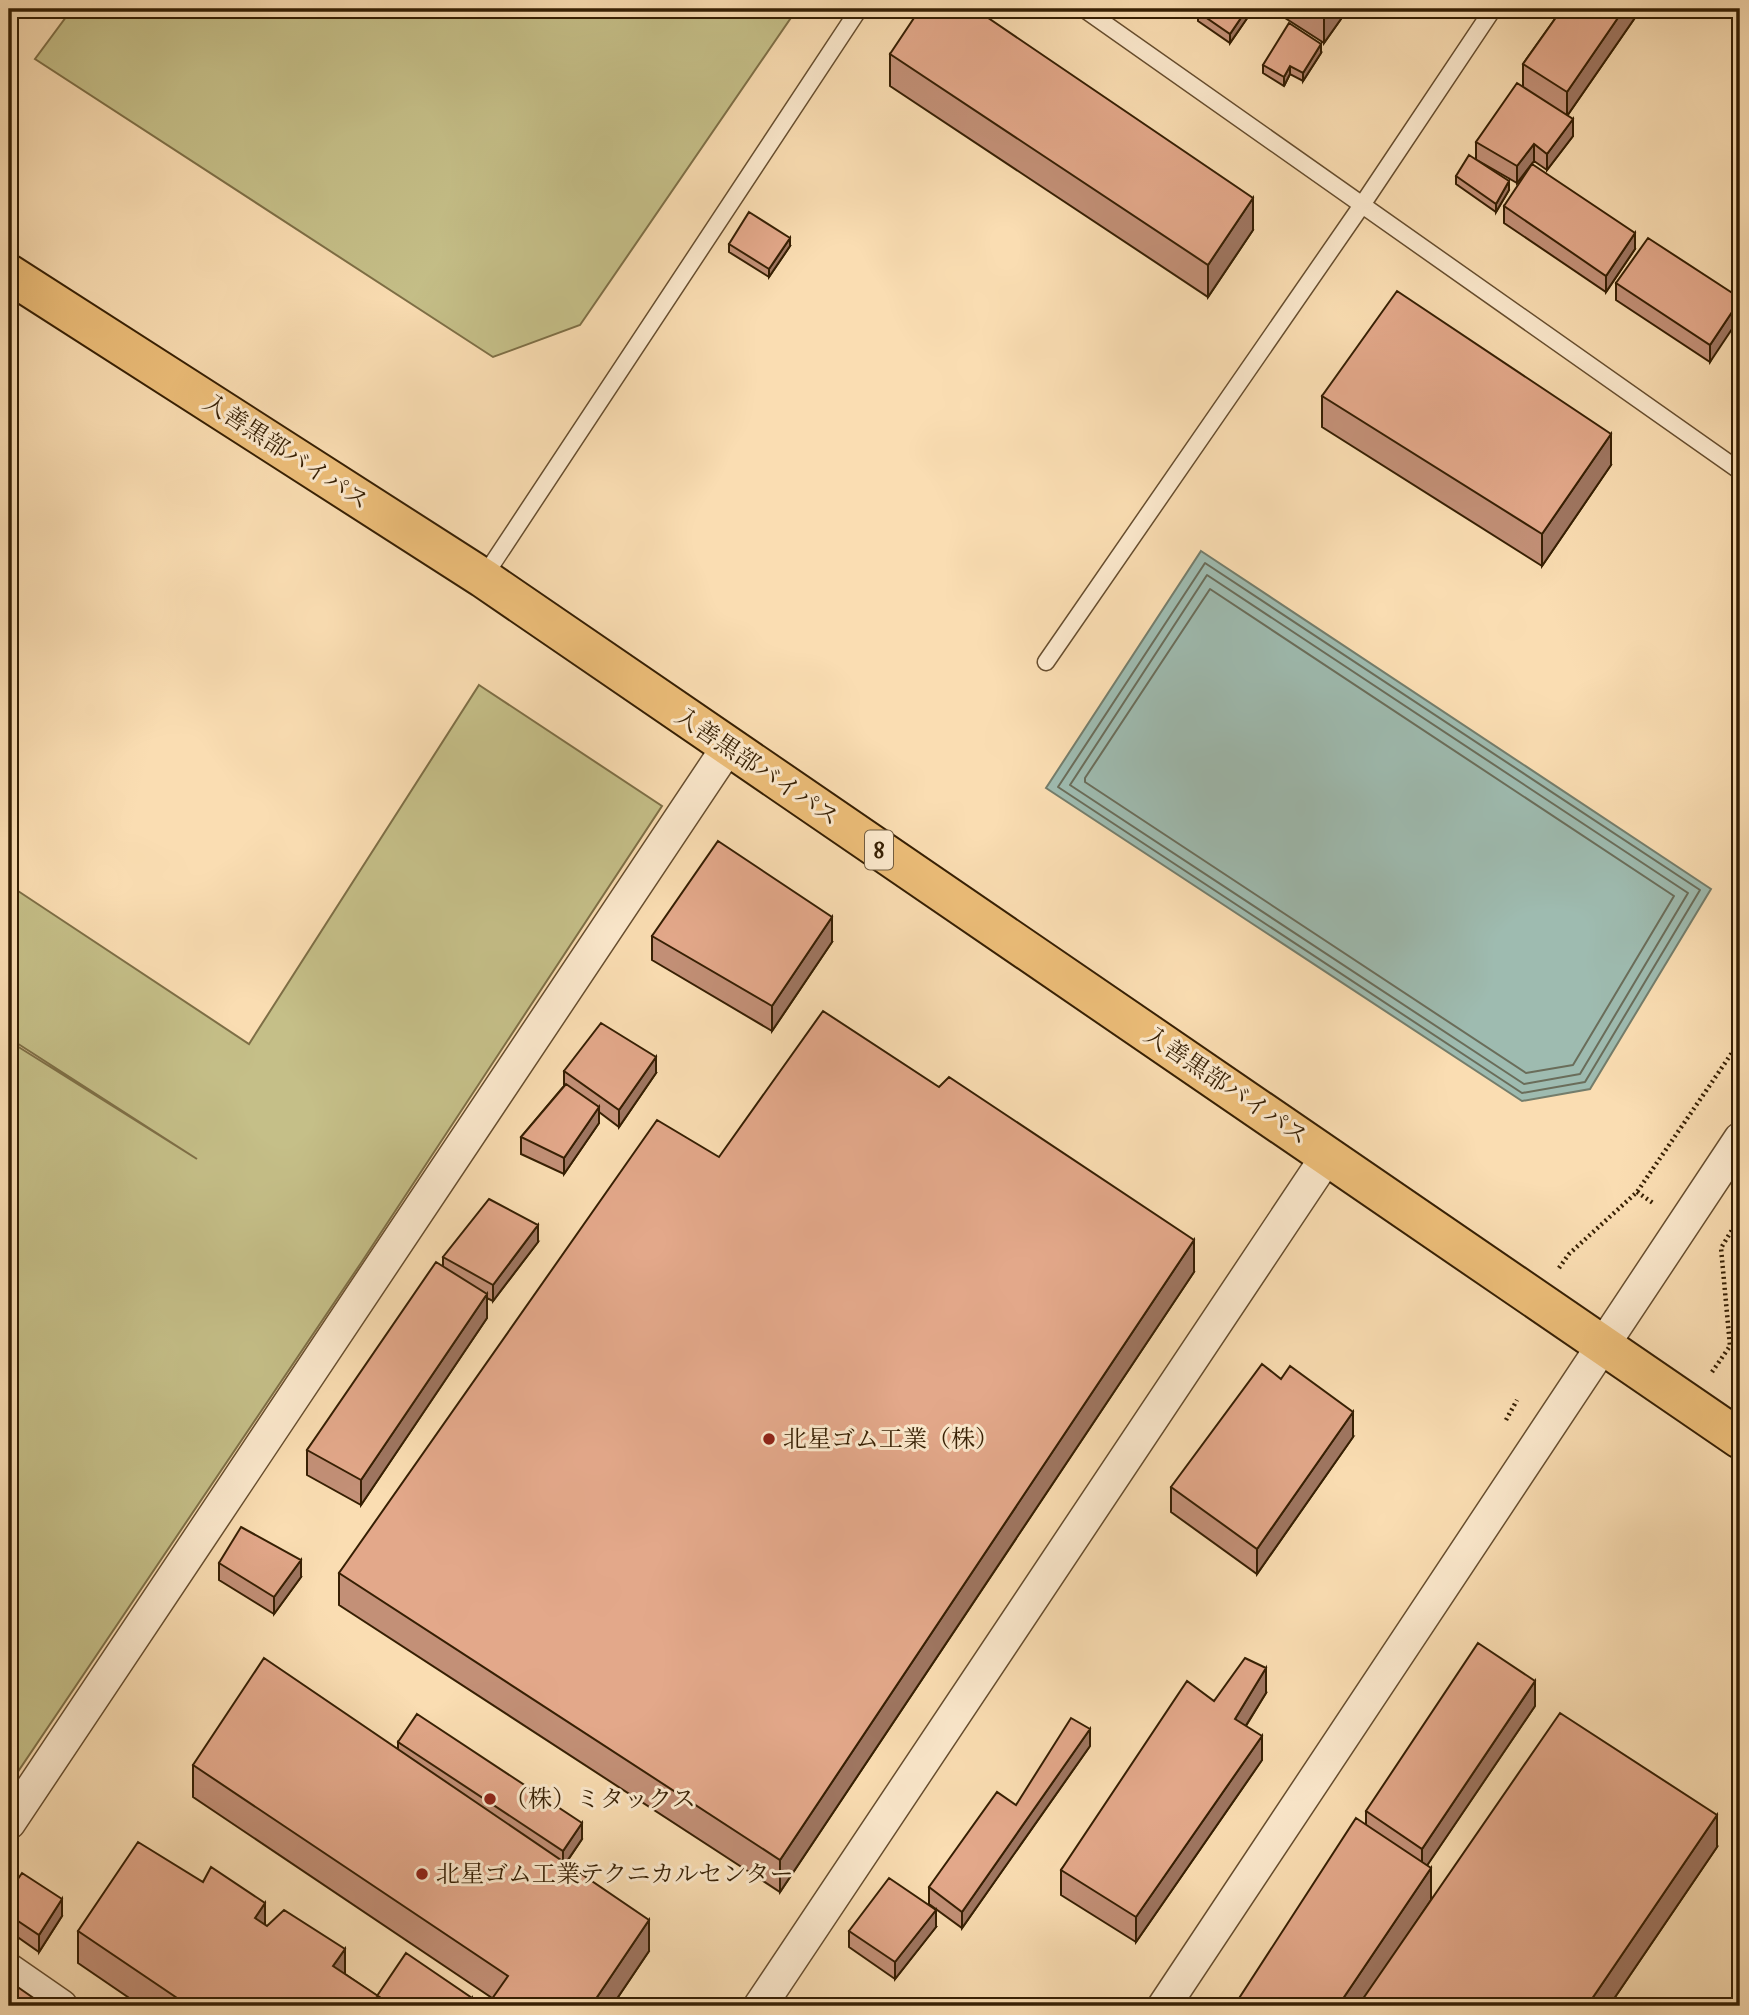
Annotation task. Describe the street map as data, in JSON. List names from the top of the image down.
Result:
{
  "streets": {
    "highway": ["入善黒部バイパス", "8"]
  },
  "places": ["北星ゴム工業（株）", "（株）ミタックス", "北星ゴム工業テクニカルセンター"]
}
